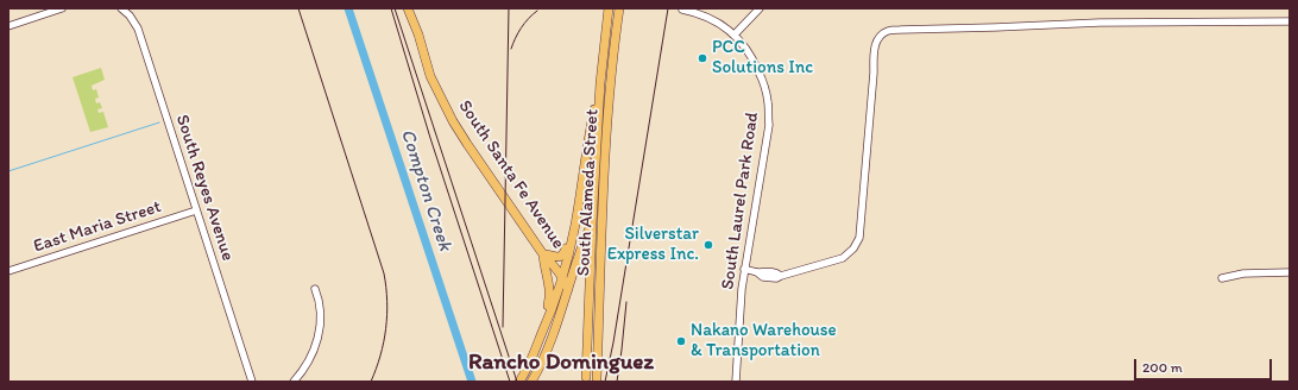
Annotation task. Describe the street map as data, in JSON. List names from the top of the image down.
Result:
{
  "streets": {
    "main road": ["South Santa Fe Avenue", "South Alameda Street"],
    "street": ["South Reyes Avenue", "South Laurel Park Road", "East Maria Street"]
  },
  "crossings": [
    ["South Reyes Avenue", "East Maria Street"]
  ],
  "districts": ["Rancho Dominguez"],
  "water": ["Compton Creek"],
  "places": ["PCC Solutions Inc", "Silverstar Express Inc.", "Nakano Warehouse & Transportation"],
  "scale_bar": "200 m"
}
